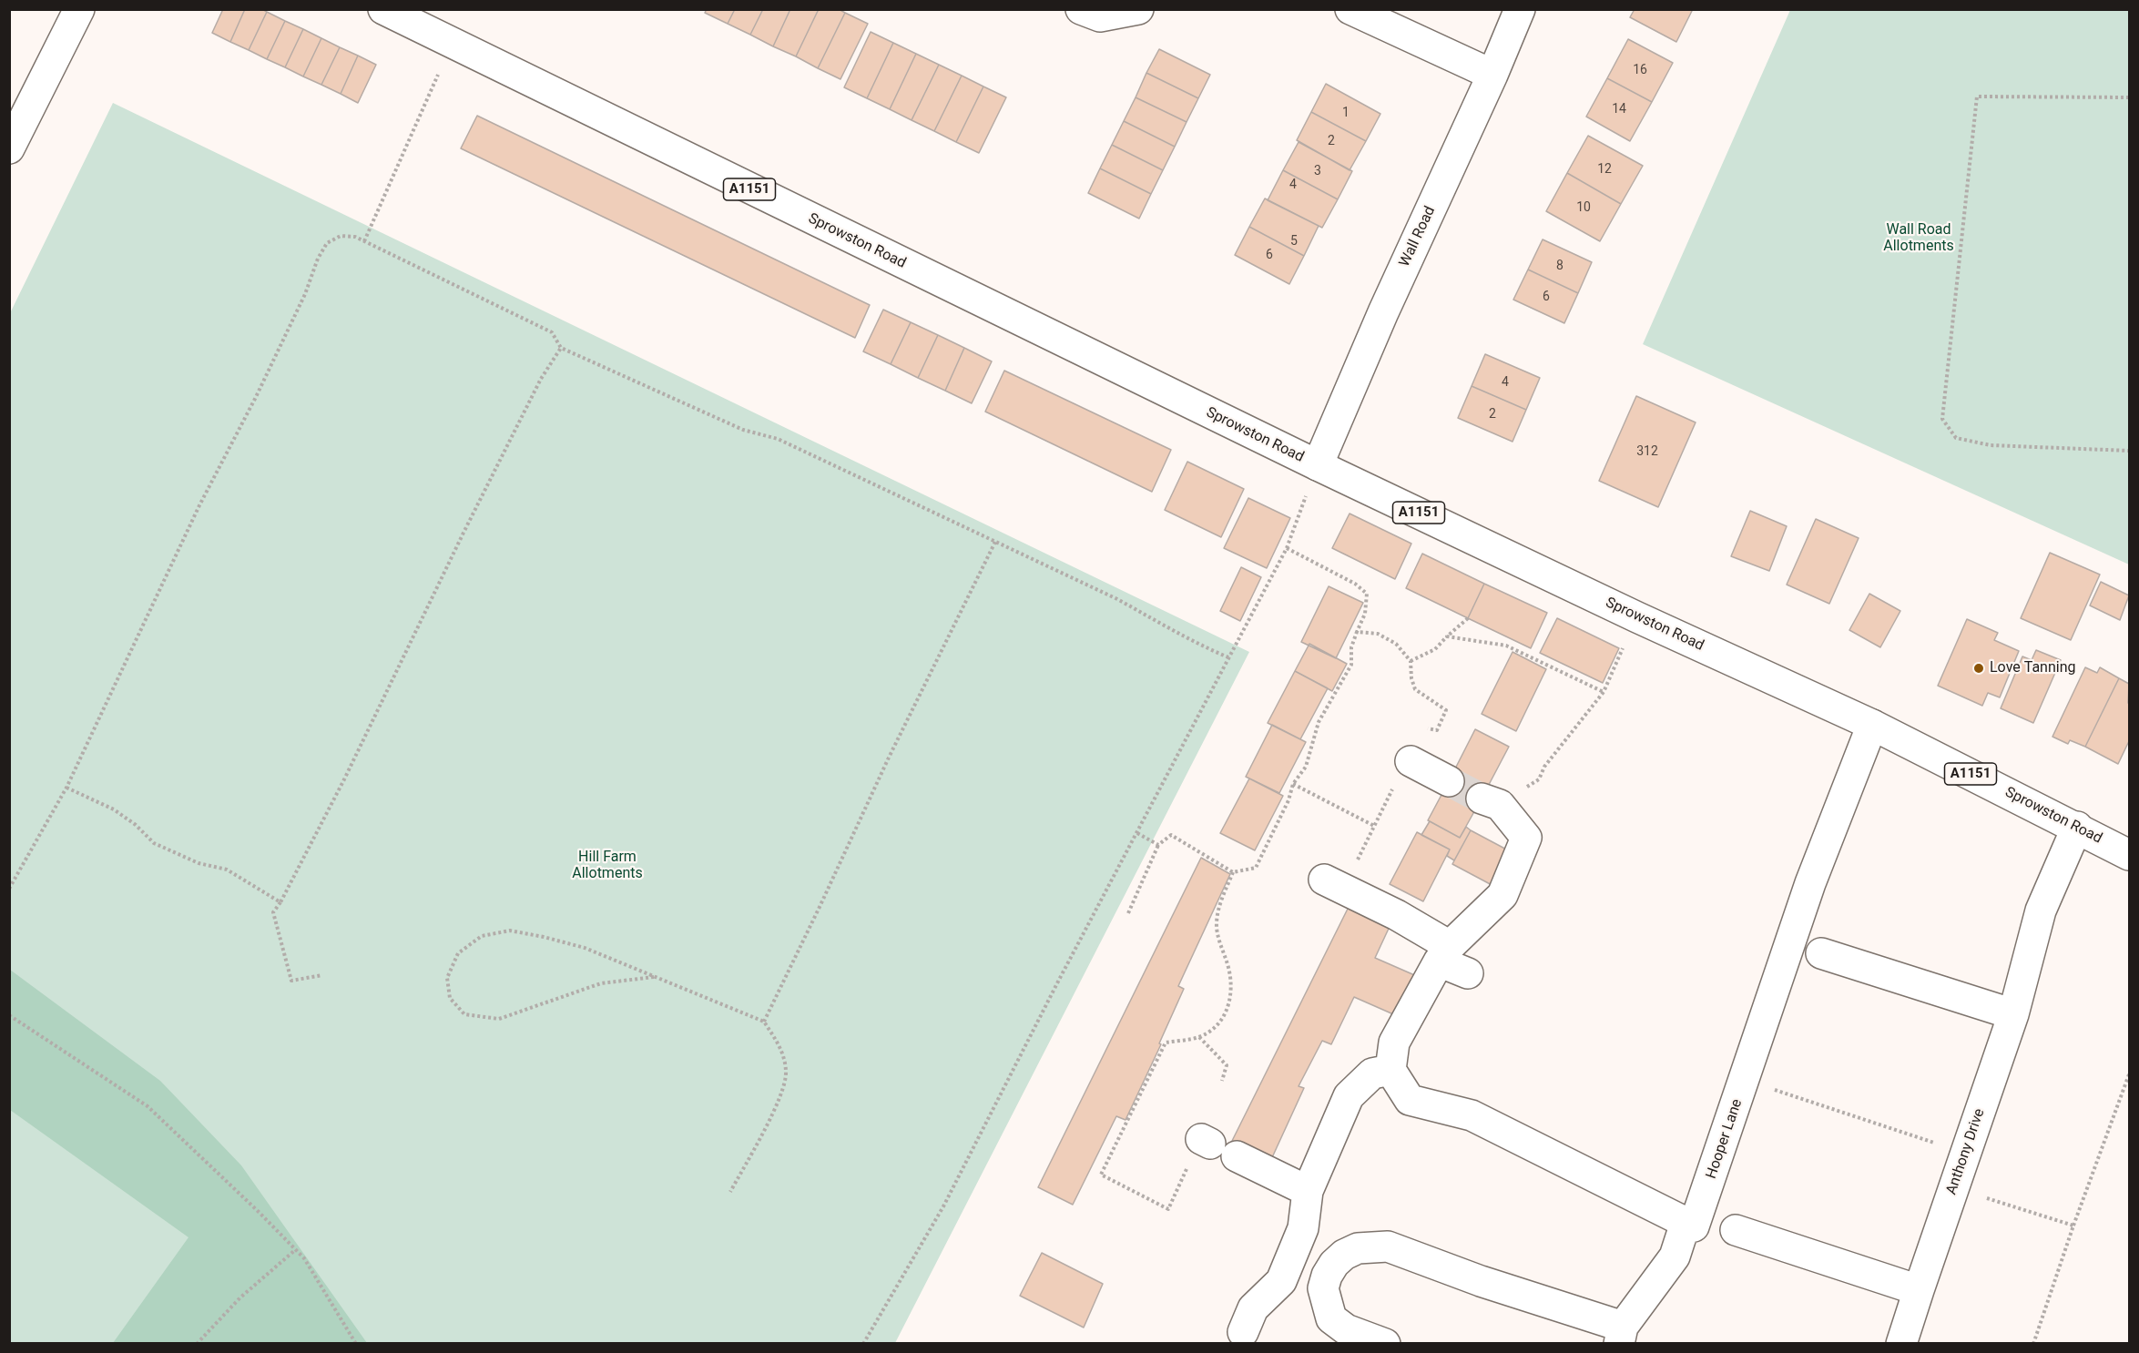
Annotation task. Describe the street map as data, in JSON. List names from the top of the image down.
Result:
{
  "streets": {
    "street": [
      "A1151",
      "Wall Road",
      "Sprowston Road",
      "Hooper Lane",
      "Anthony Drive"
    ]
  },
  "crossings": [
    ["Wall Road", "Sprowston Road"],
    ["Sprowston Road", "Hooper Lane"],
    ["Sprowston Road", "Anthony Drive"]
  ],
  "parks": ["Wall Road Allotments", "Hill Farm Allotments"],
  "places": ["Love Tanning"],
  "house_numbers": [
    "16",
    "14",
    "1",
    "2",
    "12",
    "3",
    "4",
    "10",
    "5",
    "6",
    "8",
    "6",
    "4",
    "2",
    "312"
  ]
}
